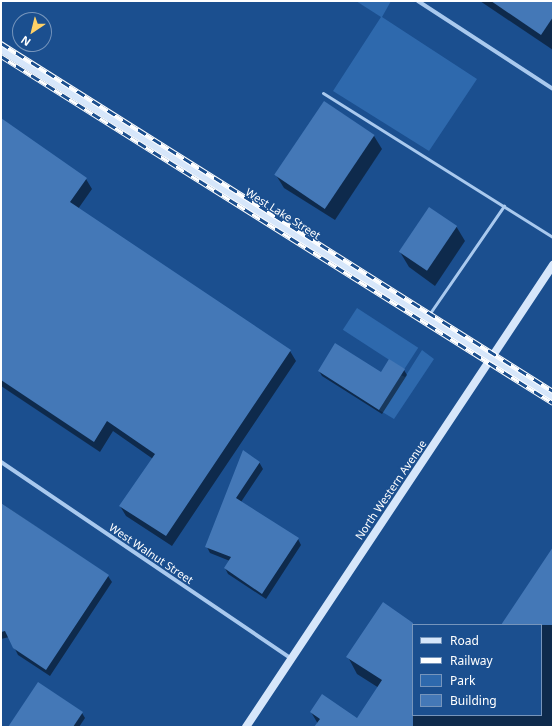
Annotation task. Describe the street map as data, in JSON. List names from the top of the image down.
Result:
{
  "streets": {
    "main road": ["West Lake Street", "North Western Avenue"],
    "street": ["West Walnut Street"]
  },
  "crossings": [
    ["West Lake Street", "North Western Avenue"],
    ["North Western Avenue", "West Walnut Street"]
  ],
  "legend": [
    "Road",
    "Railway",
    "Park",
    "Building"
  ],
  "north": "bottom left"
}
